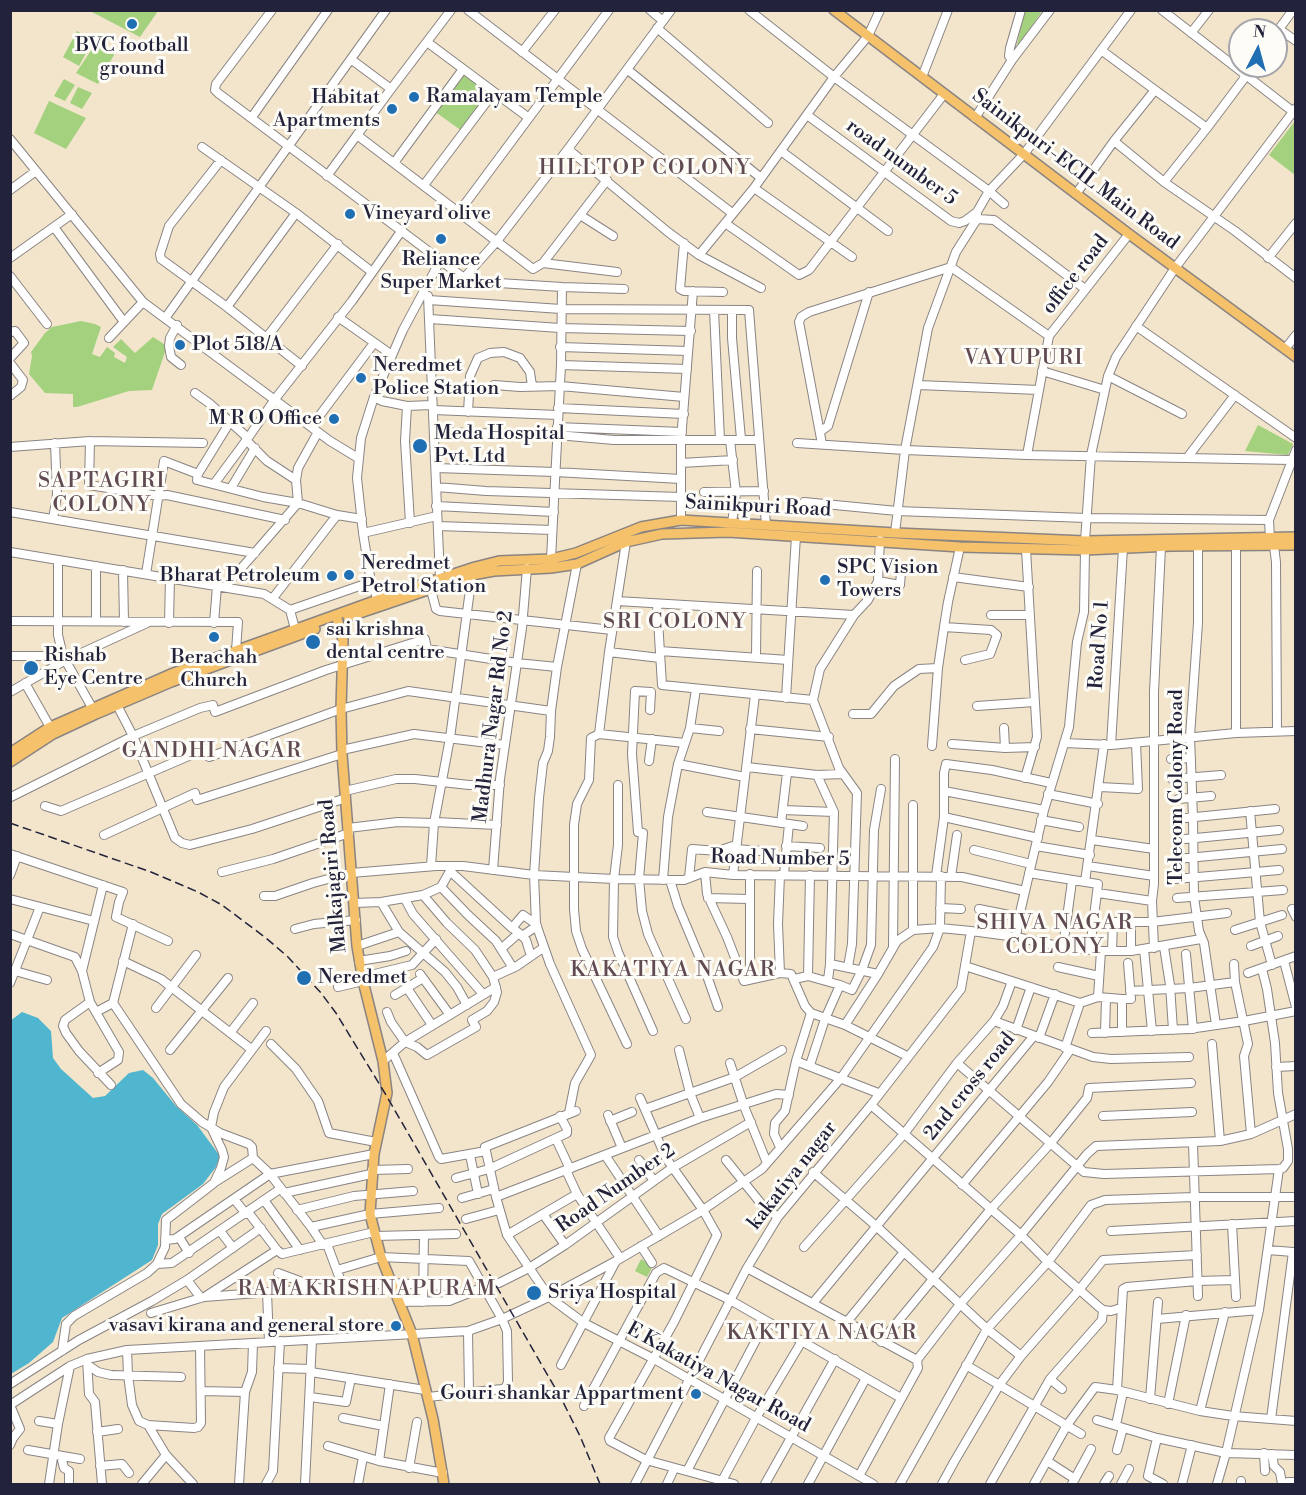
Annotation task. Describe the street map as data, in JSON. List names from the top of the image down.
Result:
{
  "streets": {
    "main road": ["Sainikpuri-ECIL Main Road", "Sainikpuri Road", "Malkajagiri Road"],
    "street": [
      "road number 5",
      "office road",
      "Road No 1",
      "Madhura Nagar Rd No 2",
      "Telecom Colony Road",
      "Road Number 5",
      "2nd cross road",
      "kakatiya nagar",
      "Road Number 2",
      "E Kakatiya Nagar Road"
    ]
  },
  "crossings": [
    ["road number 5", "office road"],
    ["Sainikpuri-ECIL Main Road", "office road"],
    ["Sainikpuri Road", "Road No 1"],
    ["Sainikpuri Road", "Madhura Nagar Rd No 2"],
    ["Sainikpuri Road", "Telecom Colony Road"],
    ["Sainikpuri Road", "Malkajagiri Road"],
    ["Madhura Nagar Rd No 2", "Road Number 5"],
    ["Road Number 5", "Malkajagiri Road"],
    ["kakatiya nagar", "E Kakatiya Nagar Road"],
    ["Road Number 2", "E Kakatiya Nagar Road"]
  ],
  "districts": [
    "HILLTOP COLONY",
    "VAYUPURI",
    "SAPTAGIRI COLONY",
    "SRI COLONY",
    "GANDHI NAGAR",
    "SHIVA NAGAR COLONY",
    "KAKATIYA NAGAR",
    "RAMAKRISHNAPURAM",
    "KAKTIYA NAGAR"
  ],
  "places": [
    "BVC football ground",
    "Ramalayam Temple",
    "Habitat Apartments",
    "Vineyard olive",
    "Reliance Super Market",
    "Plot 518/A",
    "Neredmet Police Station",
    "M R O Office",
    "Meda Hospital Pvt. Ltd",
    "Neredmet Petrol Station",
    "Bharat Petroleum",
    "SPC Vision Towers",
    "Berachah Church",
    "sai krishna dental centre",
    "Rishab Eye Centre",
    "Neredmet",
    "Sriya Hospital",
    "vasavi kirana and general store",
    "Gouri shankar Appartment"
  ],
  "north": "top"
}
